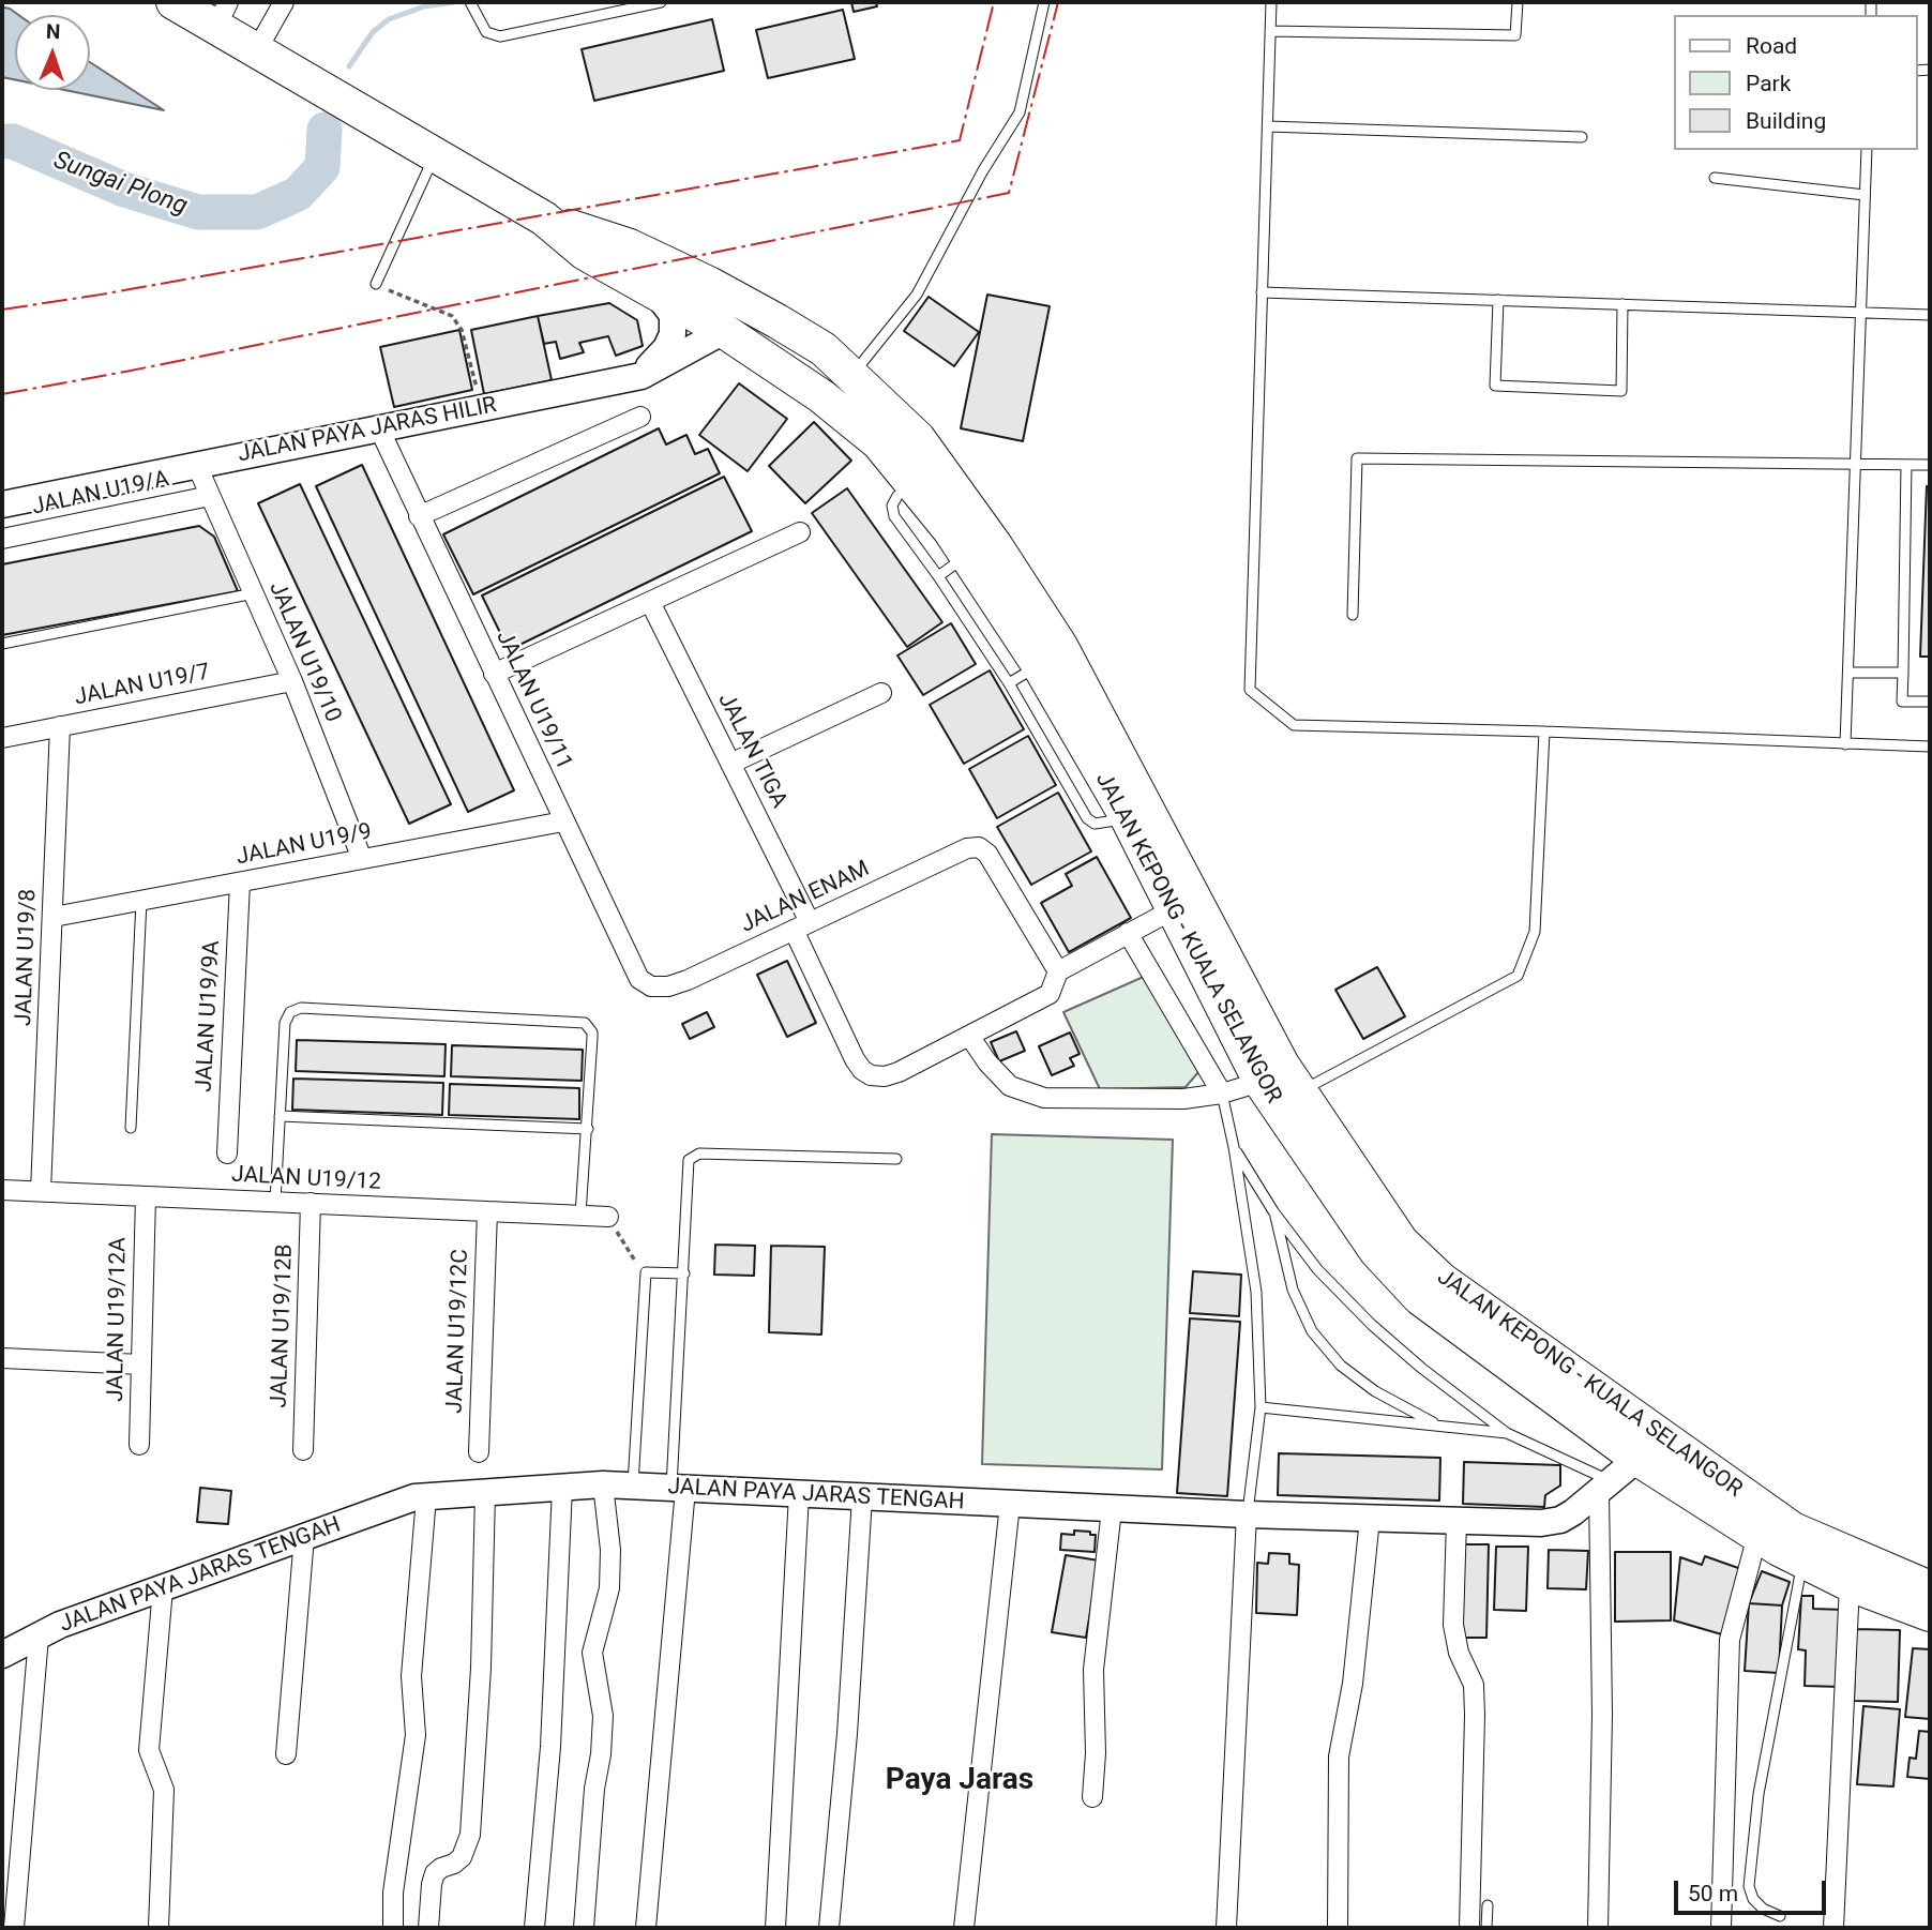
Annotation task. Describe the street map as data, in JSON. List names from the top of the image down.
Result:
{
  "streets": {
    "highway": ["JALAN KEPONG - KUALA SELANGOR"],
    "street": [
      "JALAN PAYA JARAS HILIR",
      "JALAN U19/A",
      "JALAN U19/10",
      "JALAN U19/7",
      "JALAN U19/11",
      "JALAN TIGA",
      "JALAN U19/9",
      "JALAN ENAM",
      "JALAN U19/8",
      "JALAN U19/9A",
      "JALAN U19/12",
      "JALAN U19/12A",
      "JALAN U19/12B",
      "JALAN U19/12C",
      "JALAN PAYA JARAS TENGAH"
    ]
  },
  "crossings": [
    ["JALAN PAYA JARAS HILIR", "JALAN U19/10"],
    ["JALAN PAYA JARAS HILIR", "JALAN U19/11"],
    ["JALAN PAYA JARAS HILIR", "JALAN KEPONG - KUALA SELANGOR"],
    ["JALAN U19/A", "JALAN U19/10"],
    ["JALAN U19/10", "JALAN U19/7"],
    ["JALAN U19/10", "JALAN U19/9"],
    ["JALAN U19/7", "JALAN U19/8"],
    ["JALAN U19/11", "JALAN U19/9"],
    ["JALAN U19/11", "JALAN ENAM"],
    ["JALAN TIGA", "JALAN ENAM"],
    ["JALAN U19/9", "JALAN U19/8"],
    ["JALAN U19/9", "JALAN U19/9A"],
    ["JALAN KEPONG - KUALA SELANGOR", "JALAN PAYA JARAS TENGAH"],
    ["JALAN U19/8", "JALAN U19/12"],
    ["JALAN U19/12", "JALAN U19/12A"],
    ["JALAN U19/12", "JALAN U19/12B"],
    ["JALAN U19/12", "JALAN U19/12C"]
  ],
  "districts": ["Paya Jaras"],
  "water": ["Sungai Plong"],
  "legend": ["Road", "Park", "Building"],
  "scale_bar": "50 m",
  "north": "top"
}
